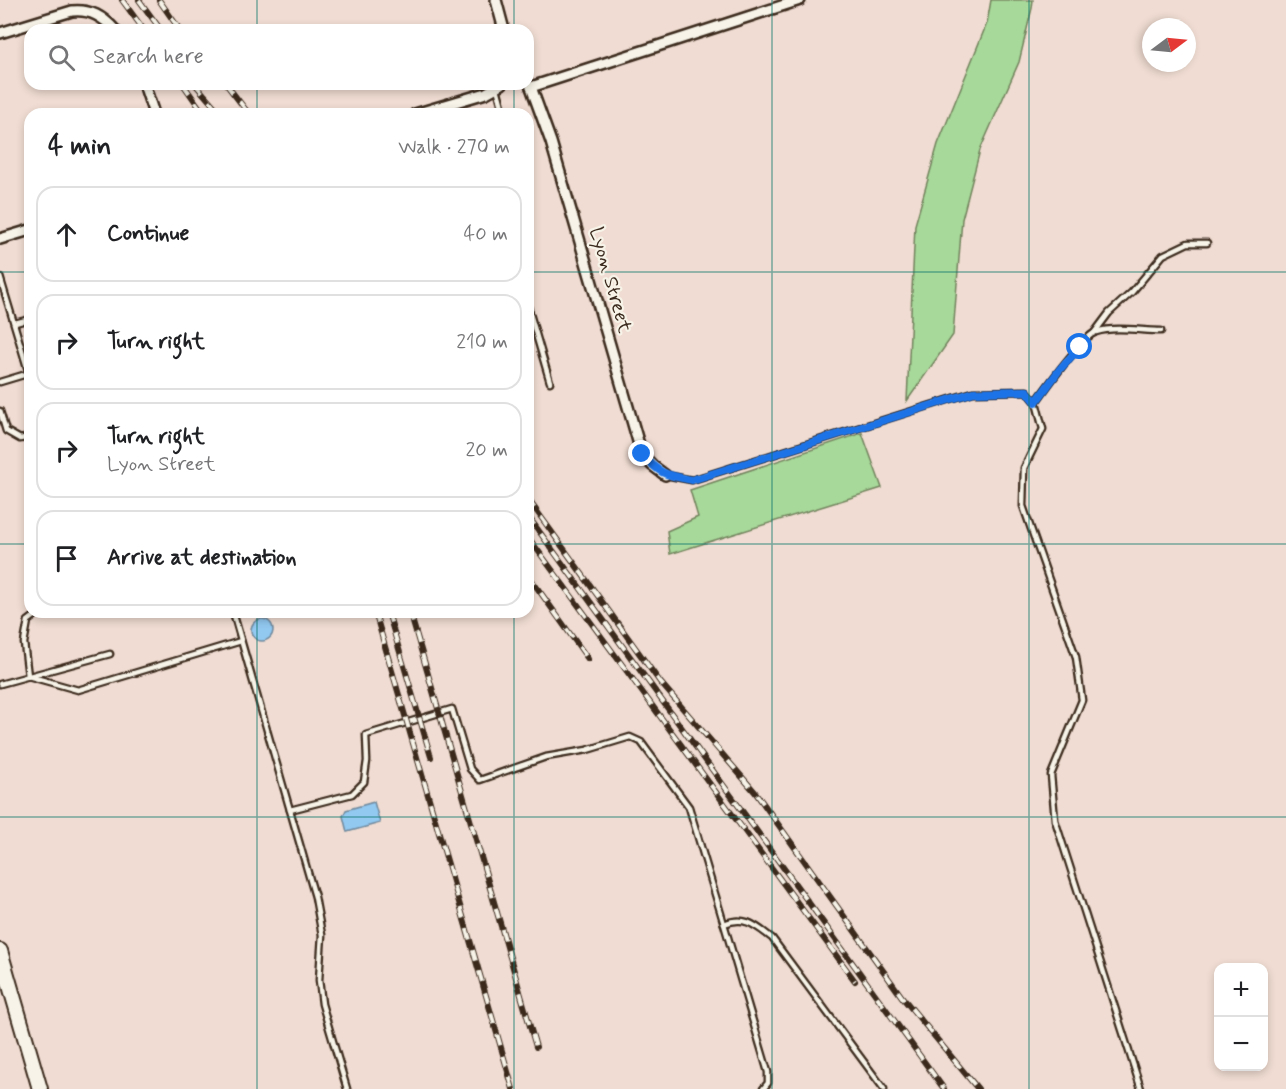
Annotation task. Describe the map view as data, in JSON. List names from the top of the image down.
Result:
{
  "streets": {
    "street": ["Lyon Street"]
  },
  "north": "right",
  "page": {
    "search": "Search here",
    "heading": ["4 min", "Walk · 270 m"],
    "list": [
      ["Continue", "40 m"],
      ["Turn right", "210 m"],
      ["Turn right", "Lyon Street", "20 m"],
      "Arrive at destination"
    ],
    "map_buttons": ["+", "−"]
  }
}
